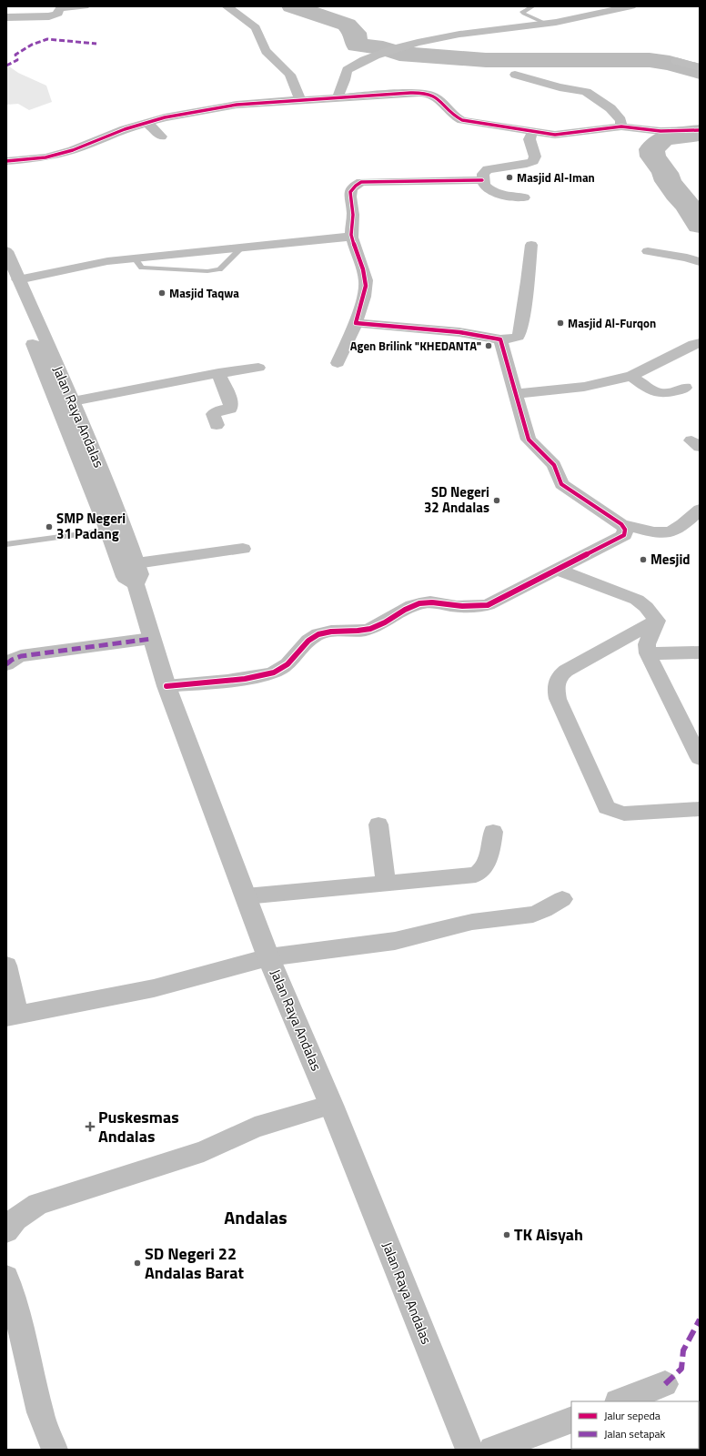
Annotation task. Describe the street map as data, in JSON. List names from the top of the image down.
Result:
{
  "streets": {
    "main road": ["Jalan Raya Andalas"]
  },
  "districts": ["Andalas"],
  "places": {
    "other": [
      "Masjid Al-Iman",
      "Masjid Taqwa",
      "Masjid Al-Furqon",
      "Agen Brilink \"KHEDANTA\"",
      "SD Negeri 32 Andalas",
      "SMP Negeri 31 Padang",
      "Mesjid",
      "TK Aisyah",
      "SD Negeri 22 Andalas Barat"
    ],
    "health": ["Puskesmas Andalas"]
  },
  "legend": ["Jalur sepeda", "Jalan setapak"]
}
